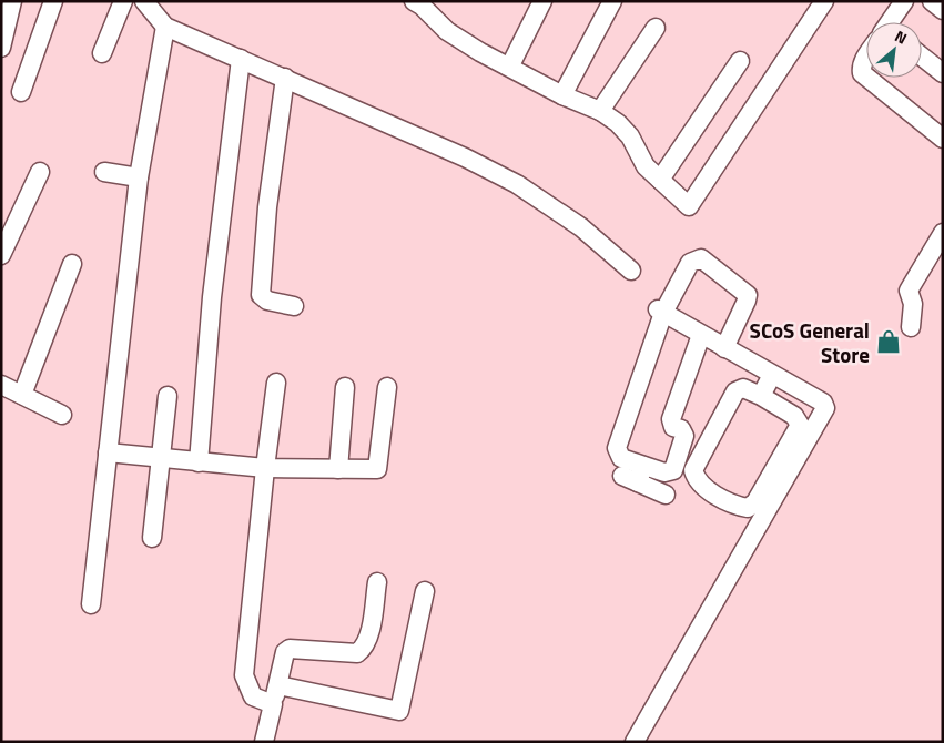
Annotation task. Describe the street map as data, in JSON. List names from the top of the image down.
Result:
{
  "places": {
    "shop": ["SCoS General Store"]
  },
  "north": "top right"
}
